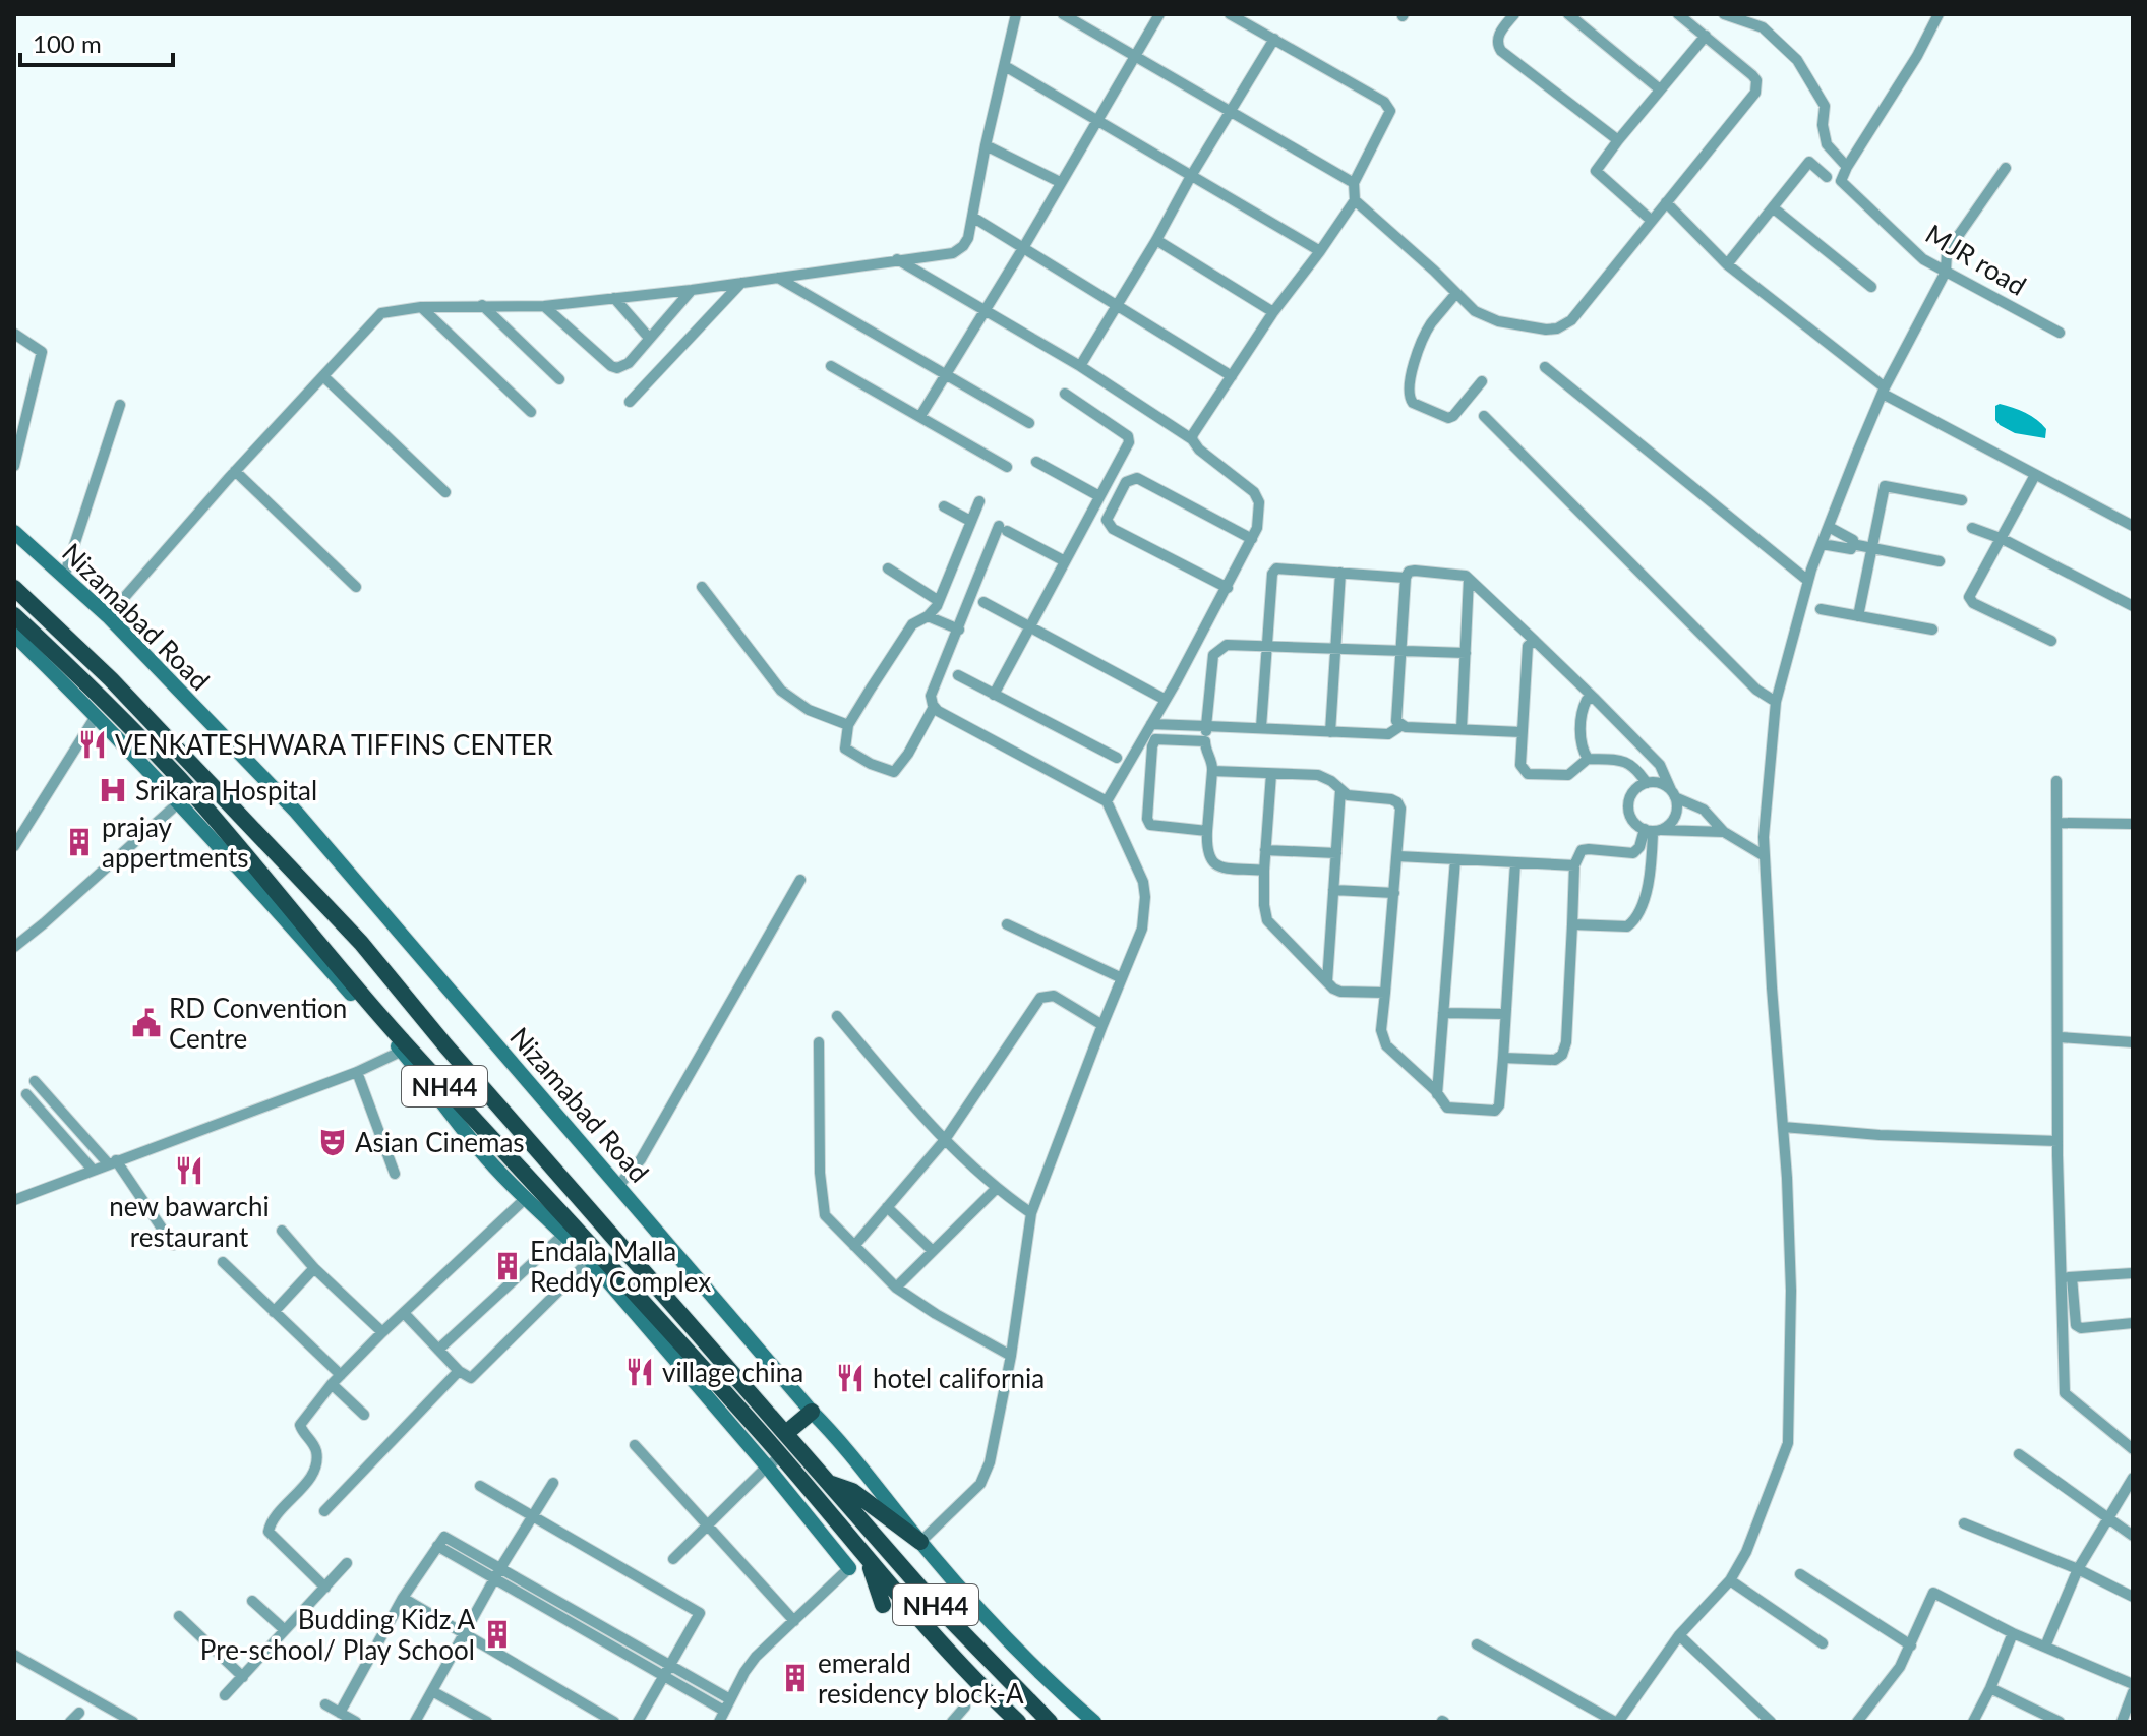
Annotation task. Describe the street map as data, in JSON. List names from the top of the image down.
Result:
{
  "streets": {
    "highway": ["NH44"],
    "main road": ["Nizamabad Road"],
    "street": ["MJR road"]
  },
  "places": {
    "restaurant": [
      "VENKATESHWARA TIFFINS CENTER",
      "new bawarchi restaurant",
      "village china",
      "hotel california"
    ],
    "hospital": ["Srikara Hospital"],
    "building": [
      "prajay appertments",
      "Endala Malla Reddy Complex",
      "Budding Kidz A Pre-school/ Play School",
      "emerald residency block-A"
    ],
    "public building": ["RD Convention Centre"],
    "theatre": ["Asian Cinemas"]
  },
  "scale_bar": "100 m"
}
